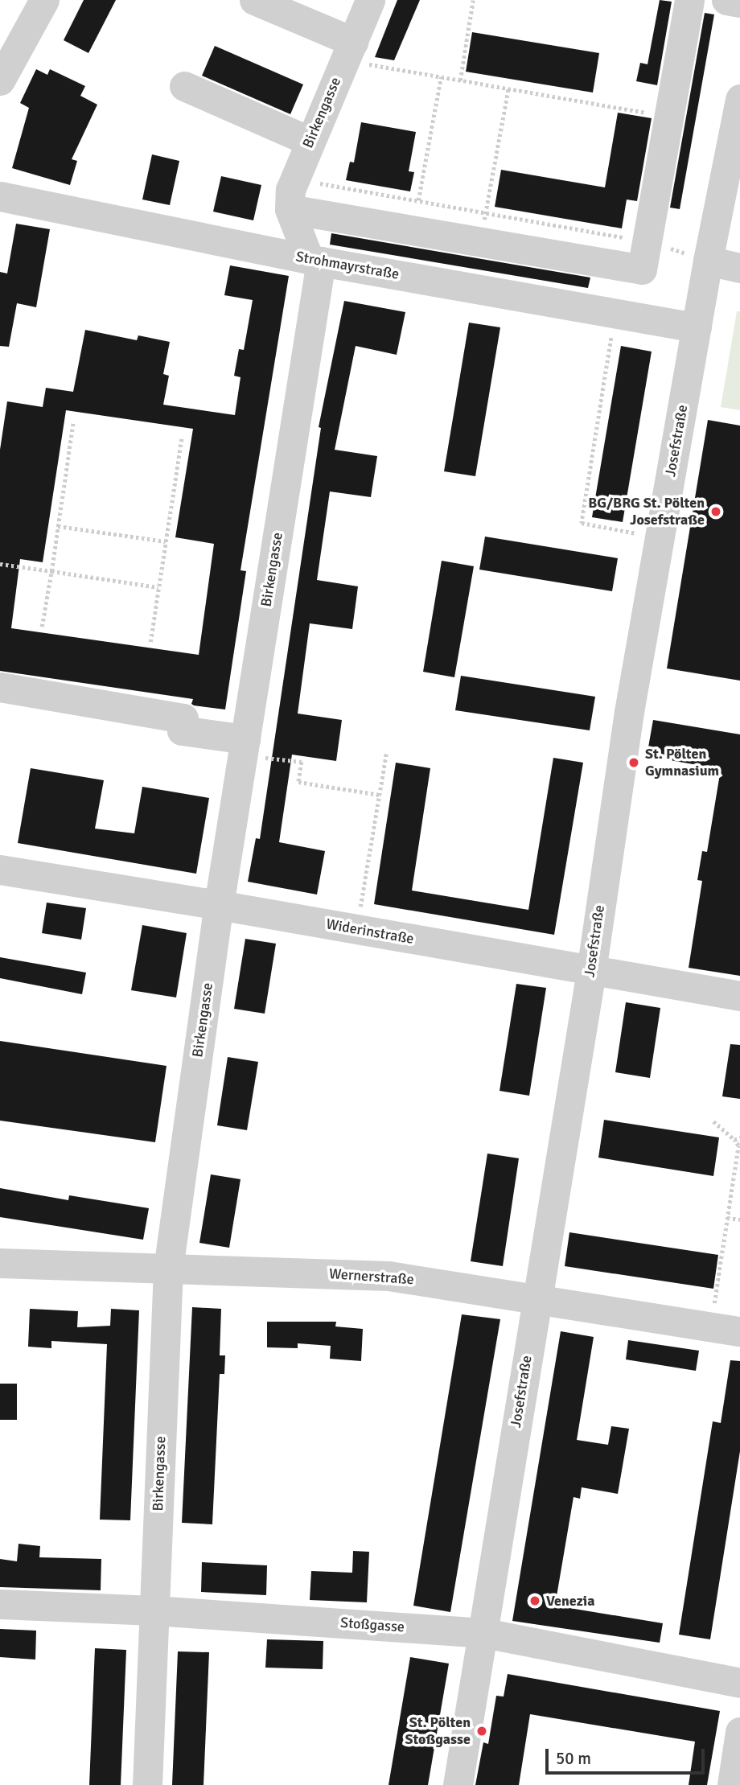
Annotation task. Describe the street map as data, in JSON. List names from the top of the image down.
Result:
{
  "streets": {
    "street": [
      "Birkengasse",
      "Strohmayrstraße",
      "Josefstraße",
      "Widerinstraße",
      "Wernerstraße",
      "Stoßgasse"
    ]
  },
  "crossings": [
    ["Birkengasse", "Strohmayrstraße"],
    ["Birkengasse", "Widerinstraße"],
    ["Birkengasse", "Wernerstraße"],
    ["Birkengasse", "Stoßgasse"],
    ["Strohmayrstraße", "Josefstraße"],
    ["Josefstraße", "Widerinstraße"],
    ["Josefstraße", "Wernerstraße"],
    ["Josefstraße", "Stoßgasse"]
  ],
  "places": [
    "BG/BRG St. Pölten Josefstraße",
    "St. Pölten Gymnasium",
    "Venezia",
    "St. Pölten Stoßgasse"
  ],
  "scale_bar": "50 m"
}
